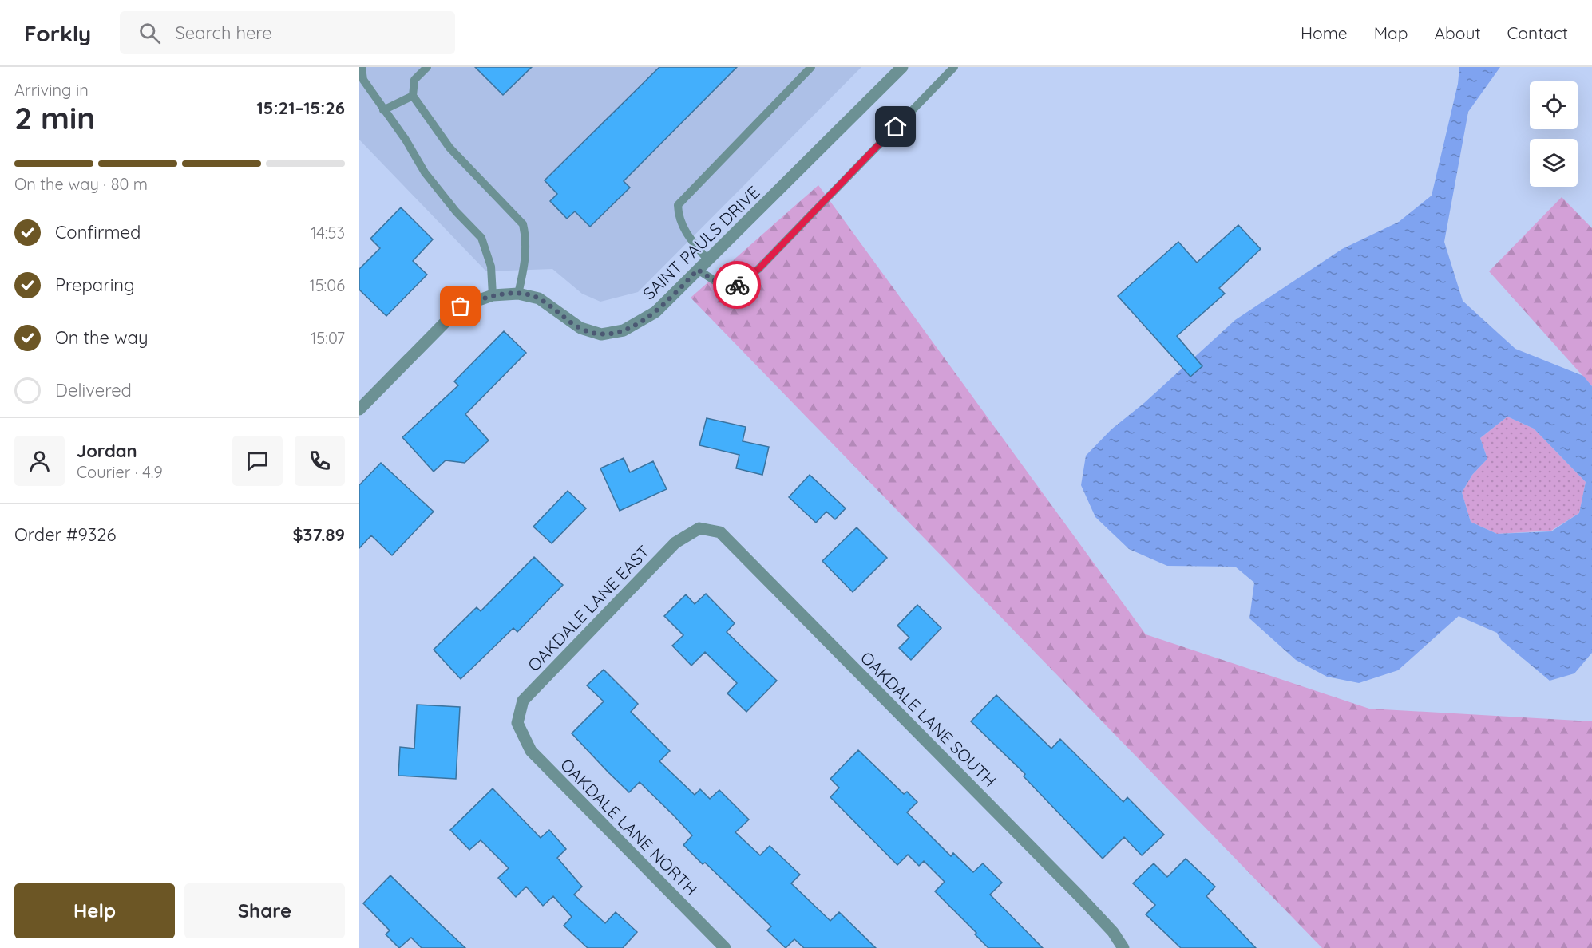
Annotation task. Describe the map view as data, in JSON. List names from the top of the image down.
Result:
{
  "streets": {
    "street": [
      "SAINT PAULS DRIVE",
      "OAKDALE LANE EAST",
      "OAKDALE LANE SOUTH",
      "OAKDALE LANE NORTH"
    ]
  },
  "crossings": [
    ["OAKDALE LANE EAST", "OAKDALE LANE SOUTH"],
    ["OAKDALE LANE EAST", "OAKDALE LANE NORTH"]
  ],
  "page": {
    "header": "Forkly",
    "search": "Search here",
    "nav": [
      "Home",
      "Map",
      "About",
      "Contact"
    ],
    "heading": ["2 min", "Arriving in", "15:21–15:26"],
    "panel": [
      "Jordan",
      "Courier · 4.9",
      "Order #9326",
      "$37.89"
    ],
    "bar": "On the way · 80 m",
    "list": [
      ["Confirmed", "14:53"],
      ["Preparing", "15:06"],
      ["On the way", "15:07"],
      "Delivered"
    ],
    "buttons": ["Help", "Share"]
  }
}
